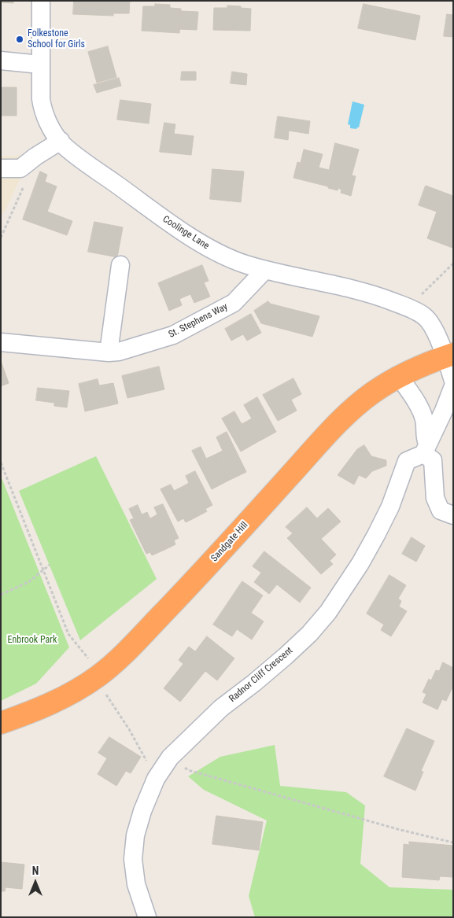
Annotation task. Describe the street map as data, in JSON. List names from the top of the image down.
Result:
{
  "streets": {
    "highway": ["Sandgate Hill"],
    "street": ["Coolinge Lane", "St. Stephens Way", "Radnor Cliff Crescent"]
  },
  "crossings": [
    ["Coolinge Lane", "St. Stephens Way"],
    ["Coolinge Lane", "Sandgate Hill"]
  ],
  "parks": ["Enbrook Park"],
  "places": ["Folkestone School for Girls"],
  "north": "top"
}
